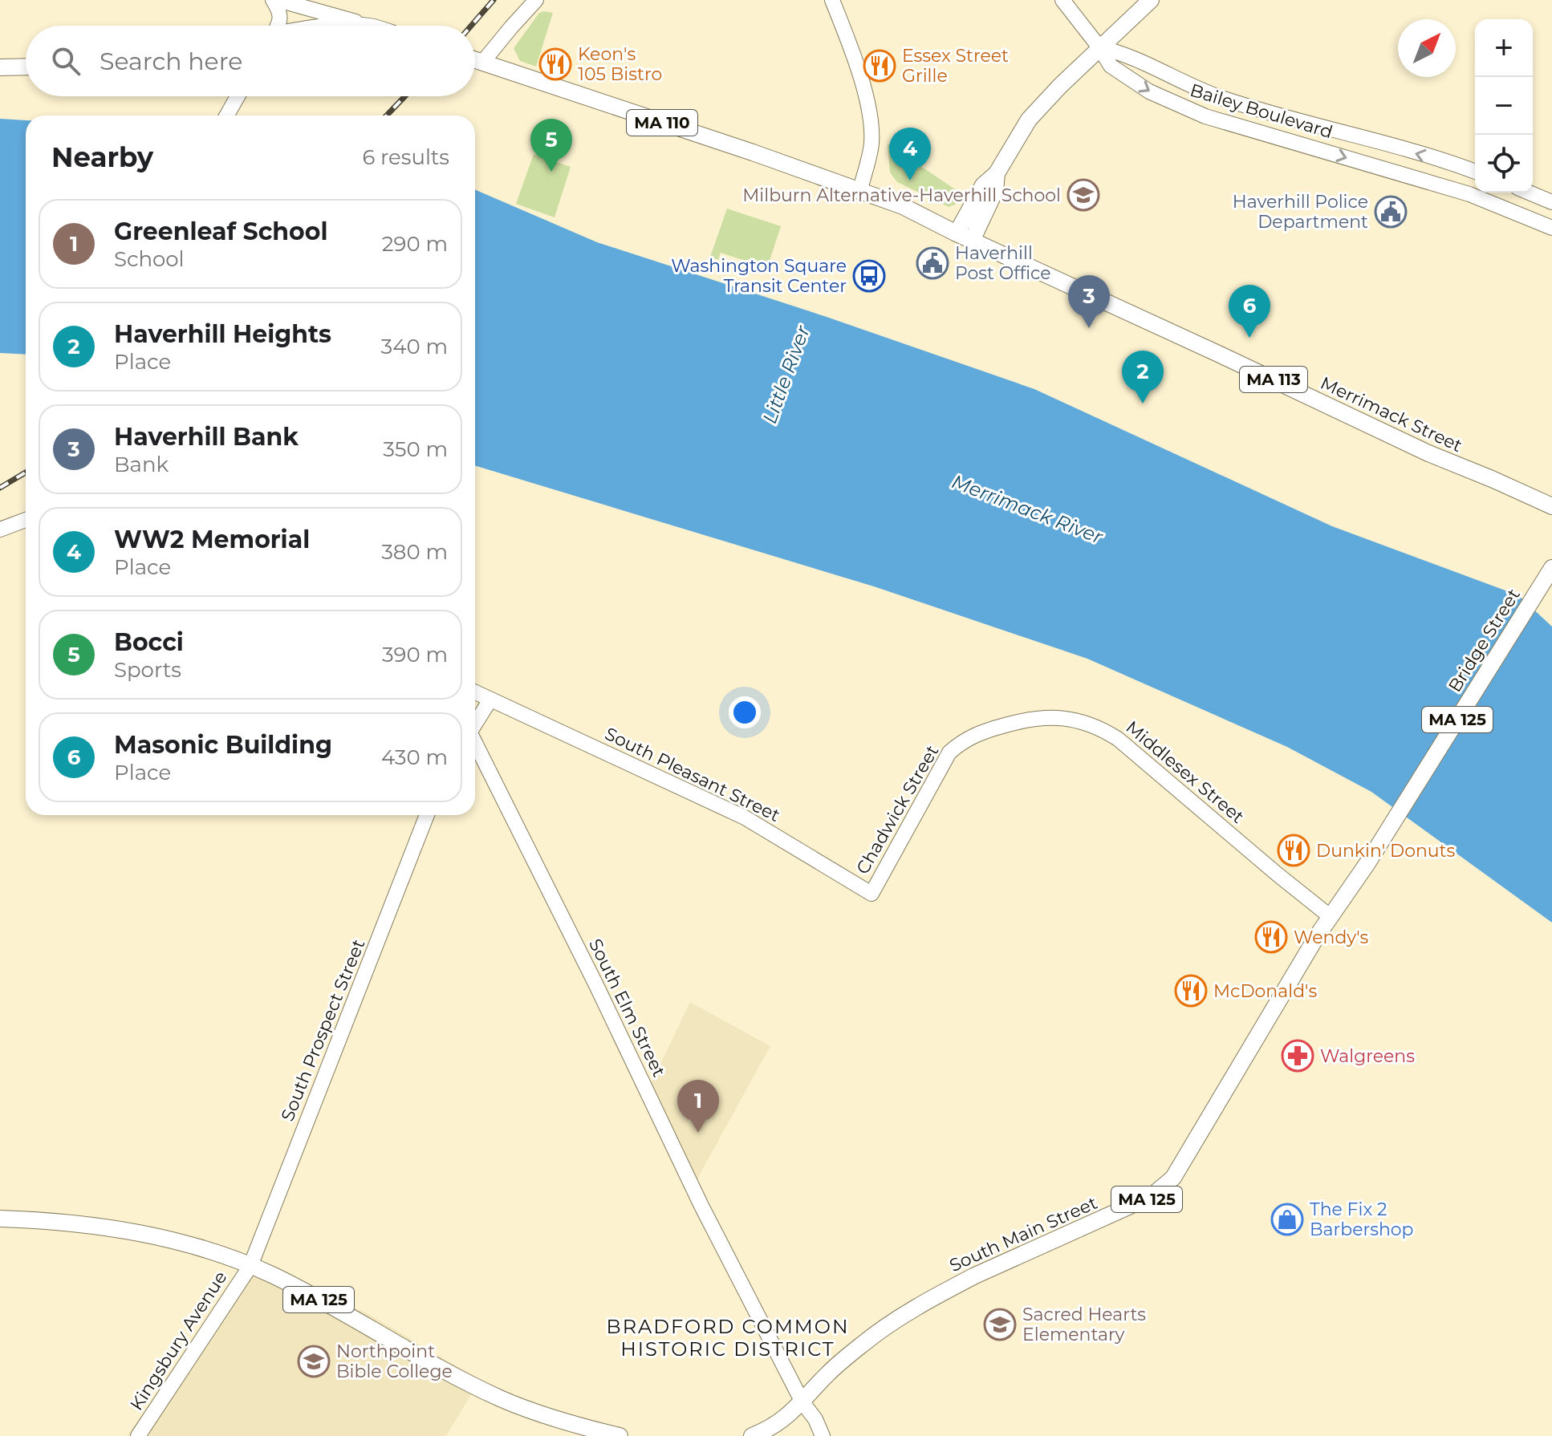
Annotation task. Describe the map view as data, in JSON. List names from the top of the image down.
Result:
{
  "streets": {
    "main road": [
      "Bailey Boulevard",
      "MA 110",
      "MA 113",
      "Merrimack Street",
      "Bridge Street",
      "MA 125",
      "Middlesex Street",
      "South Pleasant Street",
      "Chadwick Street",
      "South Elm Street",
      "South Prospect Street",
      "South Main Street",
      "Kingsbury Avenue"
    ]
  },
  "crossings": [
    ["MA 110", "Merrimack Street"],
    ["Bridge Street", "South Main Street"],
    ["MA 125", "South Prospect Street"],
    ["MA 125", "Kingsbury Avenue"],
    ["Middlesex Street", "Chadwick Street"],
    ["Middlesex Street", "South Main Street"],
    ["South Pleasant Street", "Chadwick Street"],
    ["South Pleasant Street", "South Elm Street"],
    ["South Elm Street", "South Main Street"],
    ["South Prospect Street", "Kingsbury Avenue"]
  ],
  "districts": ["BRADFORD COMMON HISTORIC DISTRICT"],
  "water": ["Little River", "Merrimack River"],
  "places": {
    "restaurant": [
      "Keon's 105 Bistro",
      "Essex Street Grille",
      "Dunkin' Donuts",
      "Wendy's",
      "McDonald's"
    ],
    "school or university": ["Milburn Alternative-Haverhill School", "Sacred Hearts Elementary", "Northpoint Bible College"],
    "public building": ["Haverhill Police Department", "Haverhill Post Office"],
    "bus stop": ["Washington Square Transit Center"],
    "pharmacy": ["Walgreens"],
    "shop": ["The Fix 2 Barbershop"]
  },
  "north": "top right",
  "page": {
    "map_buttons": ["+", "−"],
    "search": "Search here",
    "heading": ["Nearby", "6 results"],
    "pins": [
      "5",
      "4",
      "3",
      "6",
      "2",
      "1"
    ],
    "list": [
      {
        "mark": "1",
        "name": "Greenleaf School",
        "note": "School",
        "value": "290 m"
      },
      {
        "mark": "2",
        "name": "Haverhill Heights",
        "note": "Place",
        "value": "340 m"
      },
      {
        "mark": "3",
        "name": "Haverhill Bank",
        "note": "Bank",
        "value": "350 m"
      },
      {
        "mark": "4",
        "name": "WW2 Memorial",
        "note": "Place",
        "value": "380 m"
      },
      {
        "mark": "5",
        "name": "Bocci",
        "note": "Sports",
        "value": "390 m"
      },
      {
        "mark": "6",
        "name": "Masonic Building",
        "note": "Place",
        "value": "430 m"
      }
    ]
  }
}
